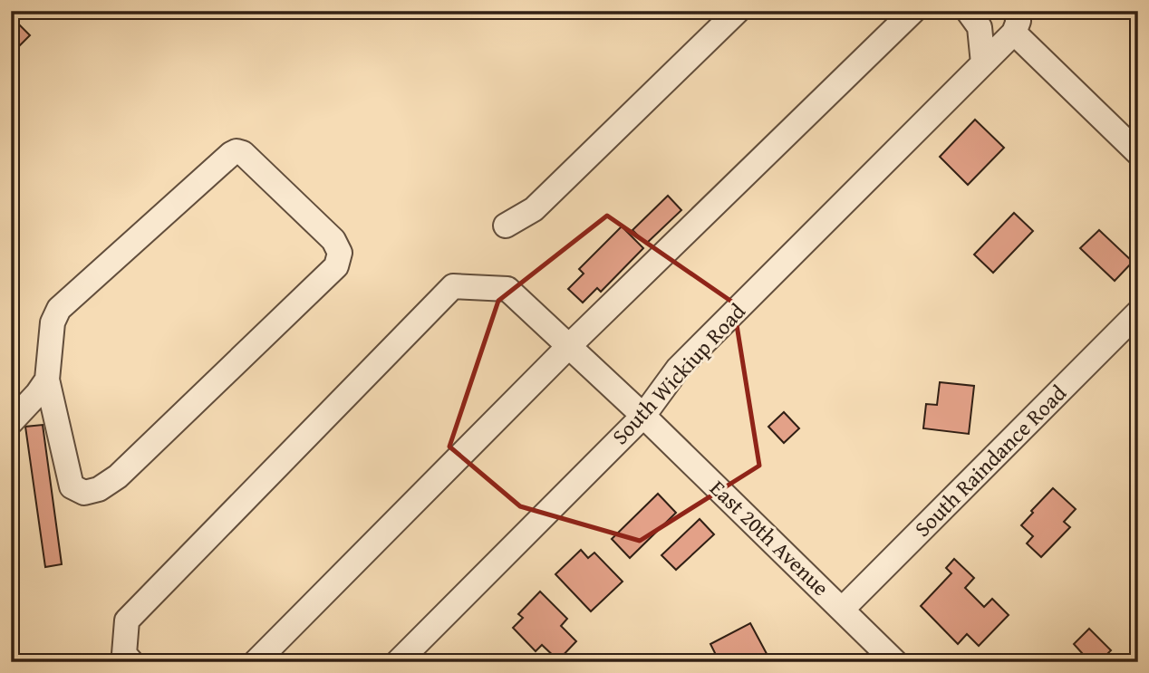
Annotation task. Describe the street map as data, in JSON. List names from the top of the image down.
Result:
{
  "streets": {
    "street": ["South Wickiup Road", "South Raindance Road", "East 20th Avenue"]
  },
  "crossings": [
    ["South Wickiup Road", "East 20th Avenue"],
    ["South Raindance Road", "East 20th Avenue"]
  ]
}
